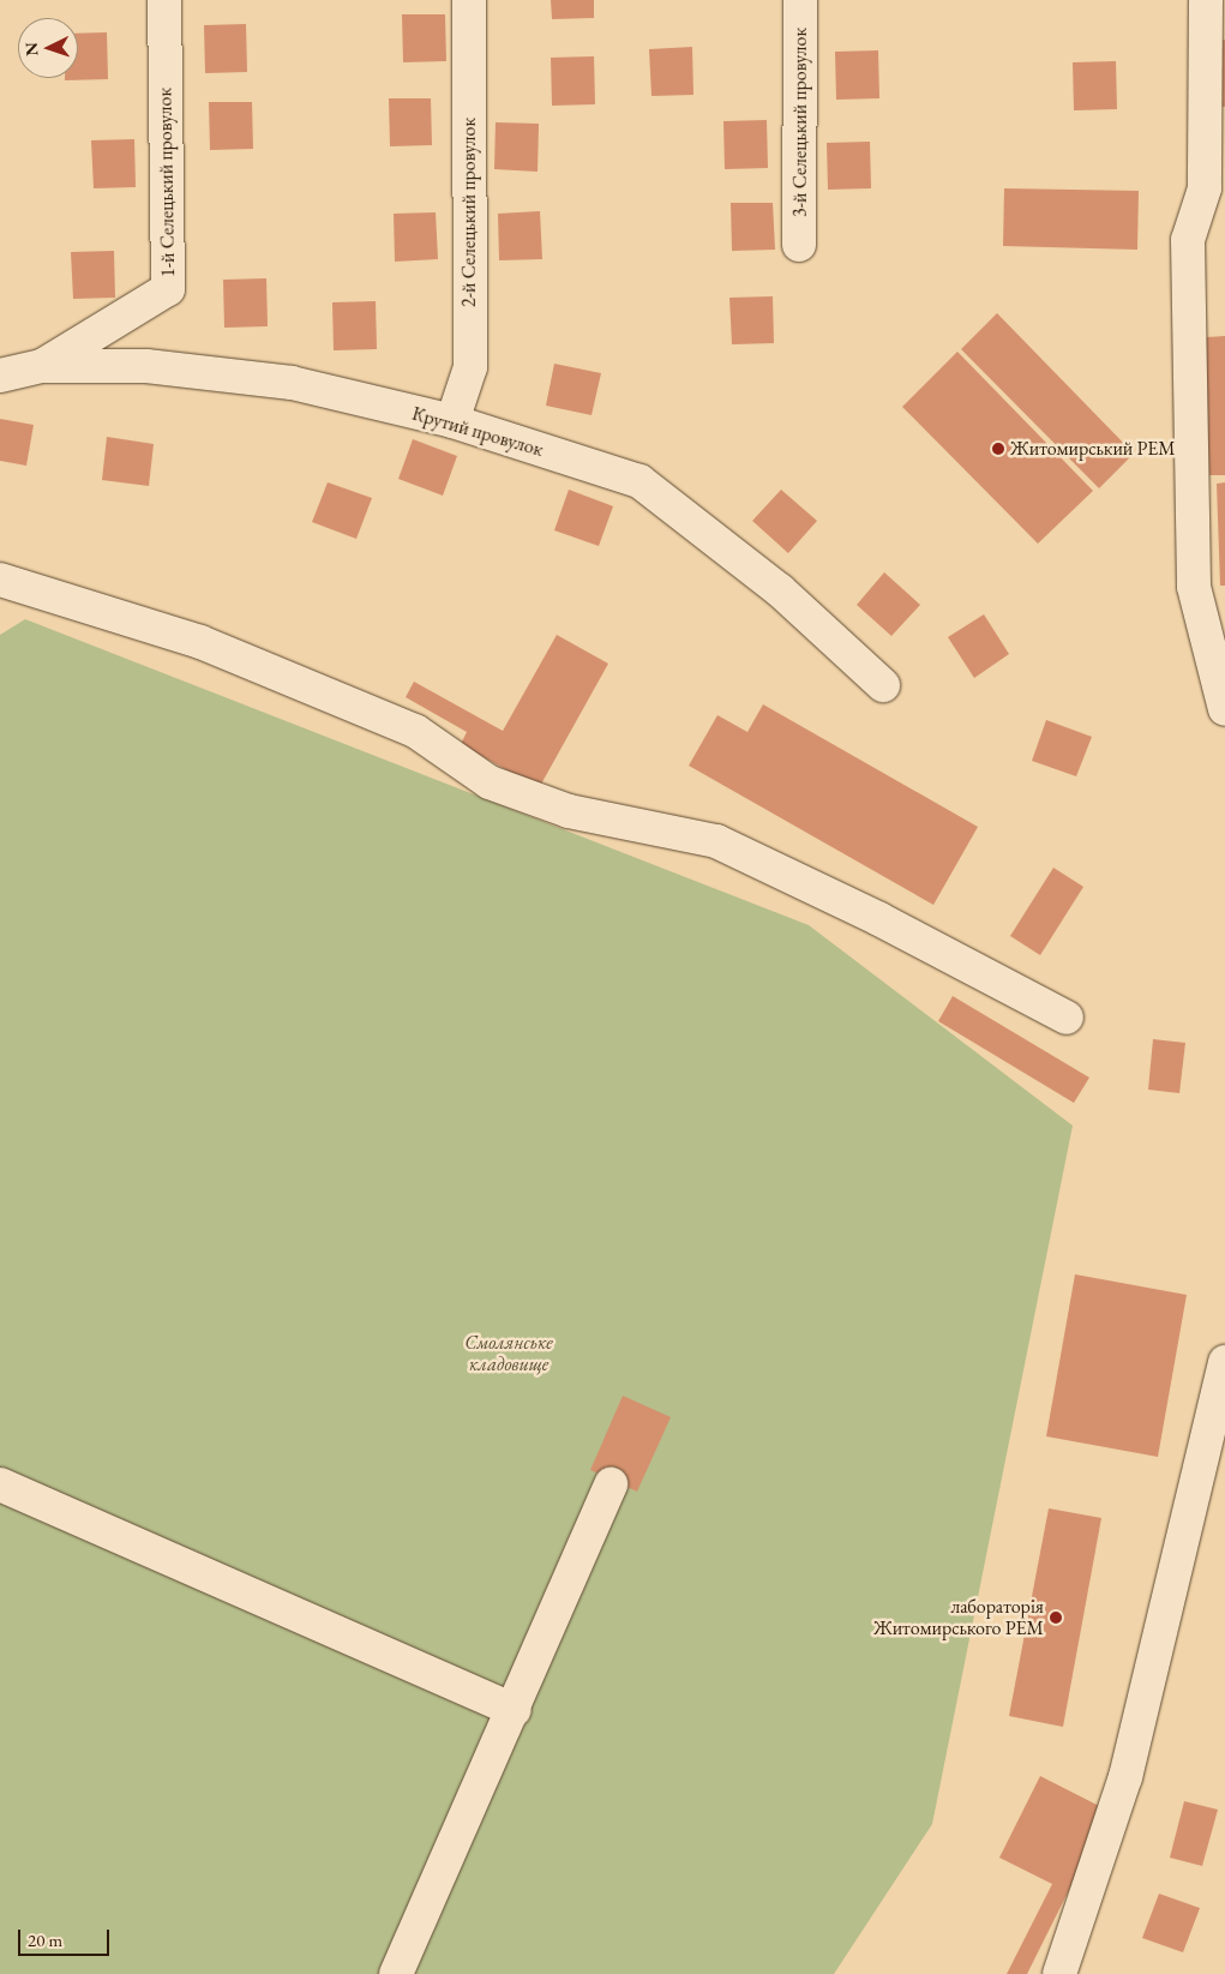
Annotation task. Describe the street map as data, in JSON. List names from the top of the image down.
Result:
{
  "streets": {
    "street": [
      "3-й Селецький провулок",
      "1-й Селецький провулок",
      "2-й Селецький провулок",
      "Крутий провулок"
    ]
  },
  "crossings": [
    ["1-й Селецький провулок", "Крутий провулок"],
    ["2-й Селецький провулок", "Крутий провулок"]
  ],
  "parks": ["Смолянське кладовище"],
  "places": ["Житомирський РЕМ", "лабораторія Житомирського РЕМ"],
  "scale_bar": "20 m",
  "north": "left"
}
